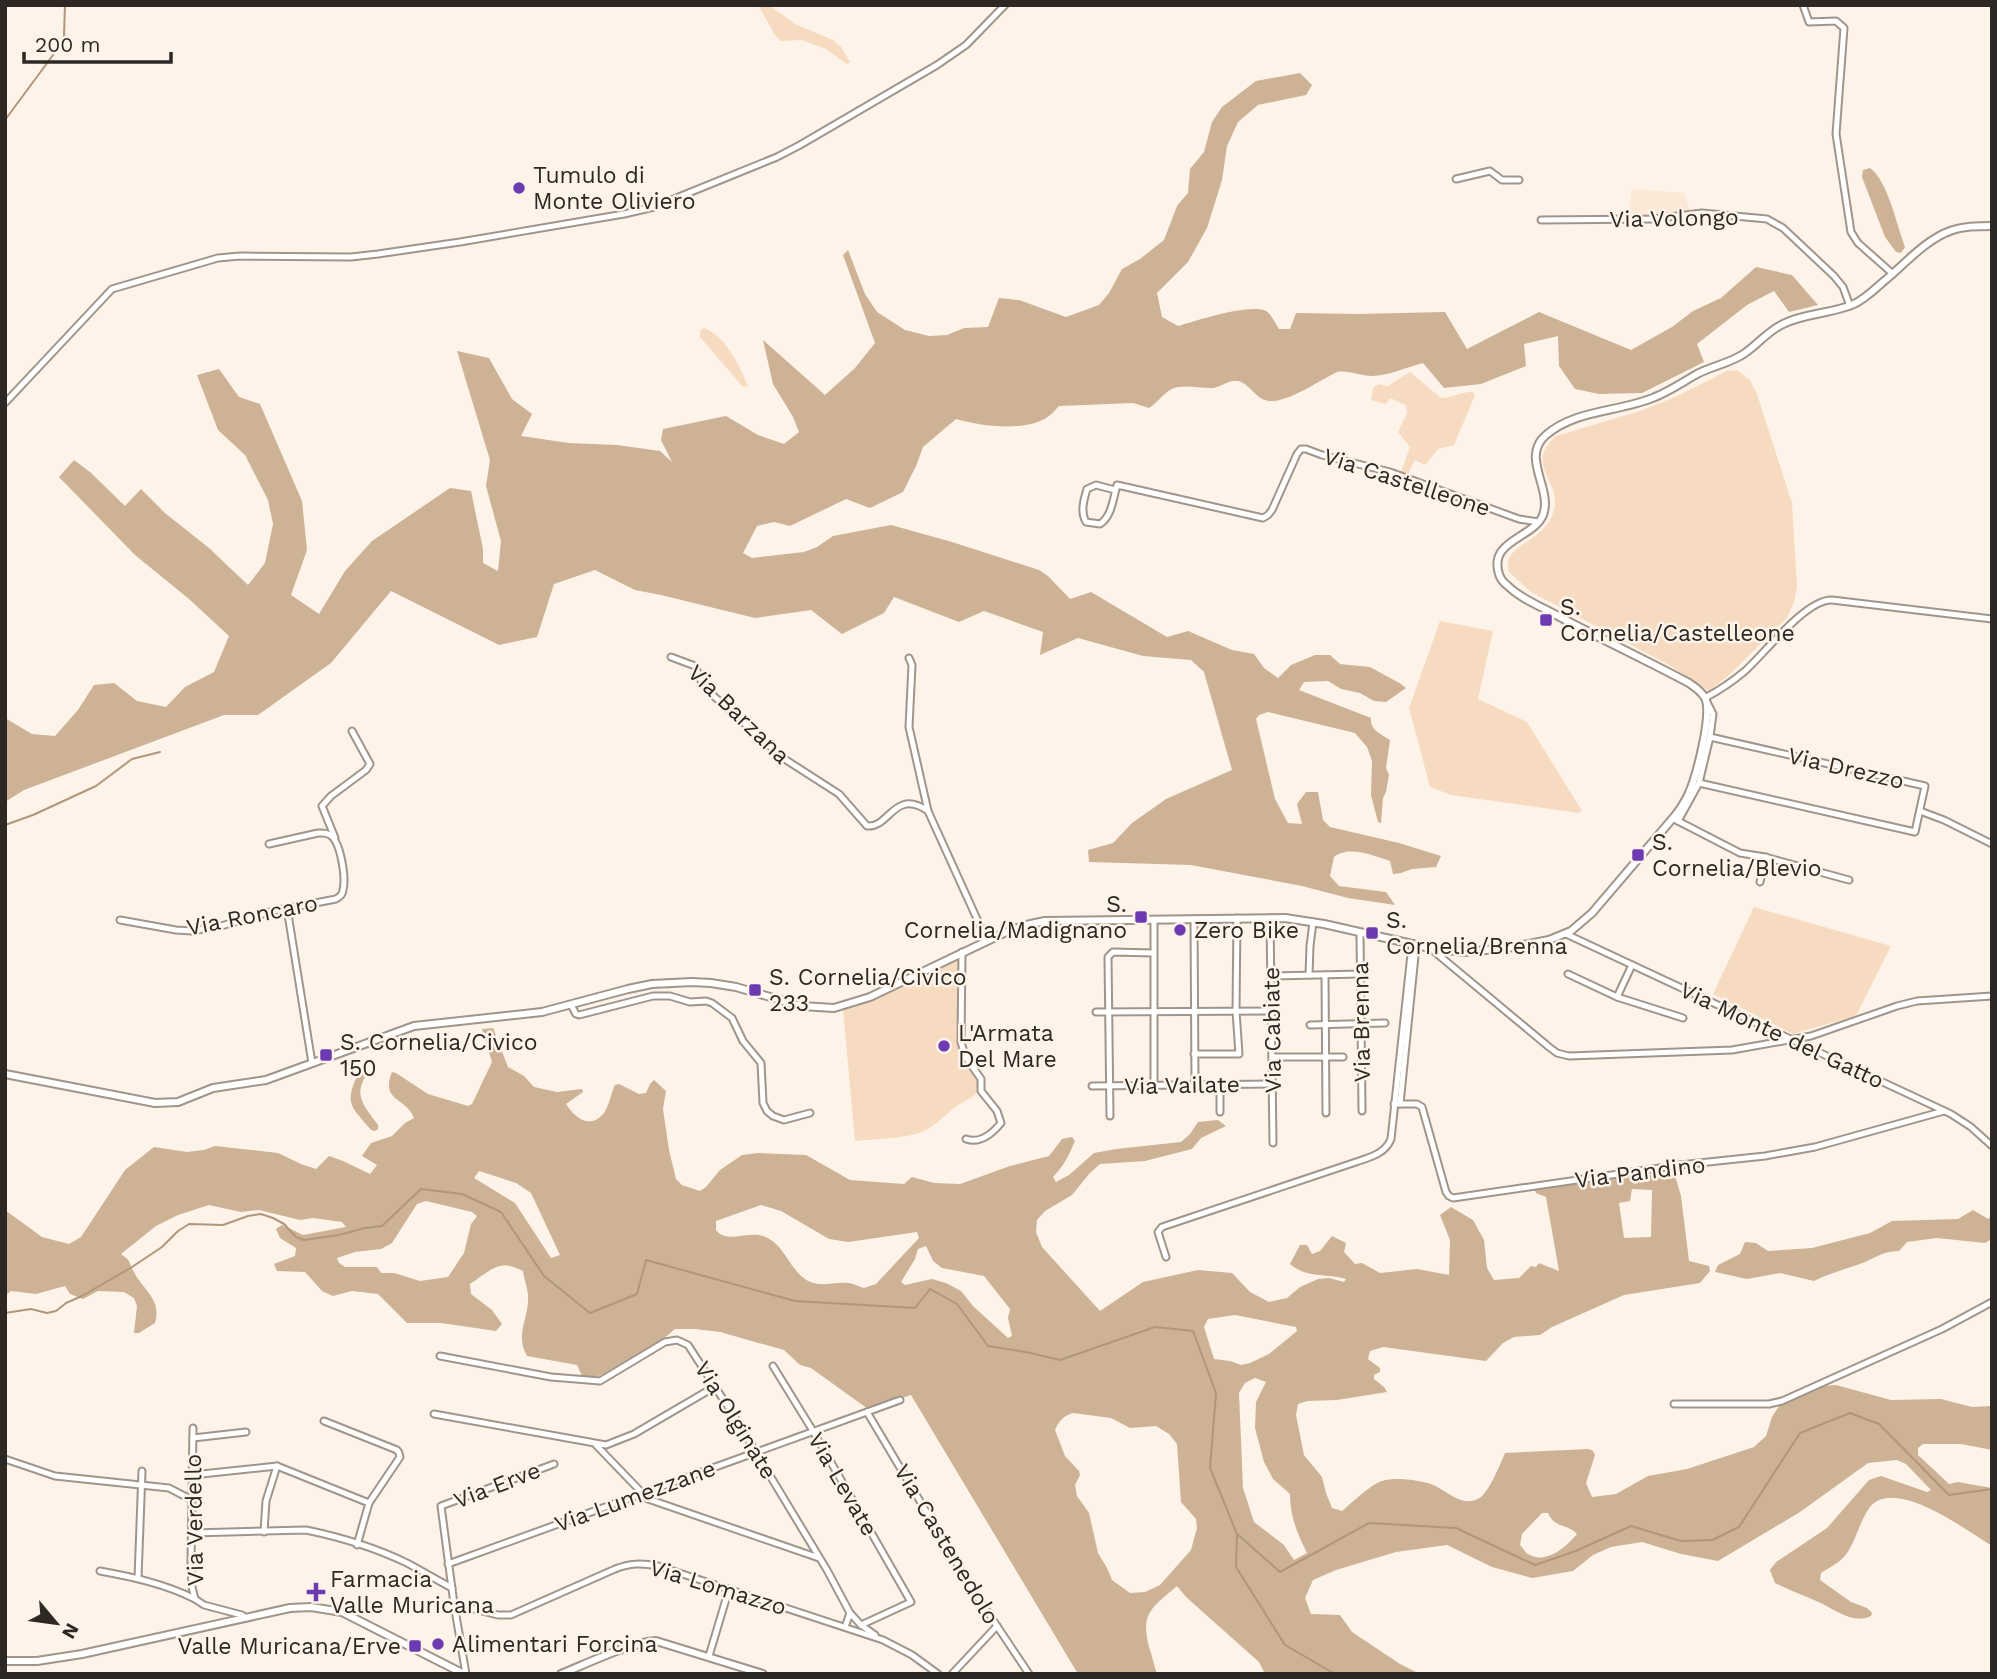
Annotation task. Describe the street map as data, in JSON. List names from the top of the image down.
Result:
{
  "streets": {
    "street": [
      "Via Volongo",
      "Via Castelleone",
      "Via Barzana",
      "Via Drezzo",
      "Via Roncaro",
      "Via Brenna",
      "Via Cabiate",
      "Via Monte del Gatto",
      "Via Vailate",
      "Via Pandino",
      "Via Olginate",
      "Via Levate",
      "Via Erve",
      "Via Lumezzane",
      "Via Verdello",
      "Via Castenedolo",
      "Via Lomazzo"
    ]
  },
  "crossings": [
    ["Via Cabiate", "Via Vailate"],
    ["Via Monte del Gatto", "Via Pandino"],
    ["Via Olginate", "Via Levate"],
    ["Via Olginate", "Via Lumezzane"],
    ["Via Olginate", "Via Lomazzo"],
    ["Via Levate", "Via Lumezzane"],
    ["Via Erve", "Via Lumezzane"],
    ["Via Erve", "Via Lomazzo"],
    ["Via Lumezzane", "Via Castenedolo"]
  ],
  "places": {
    "other": [
      "Tumulo di Monte Oliviero",
      "Zero Bike",
      "L'Armata Del Mare",
      "Alimentari Forcina"
    ],
    "transit": [
      "S. Cornelia/Castelleone",
      "S. Cornelia/Blevio",
      "S. Cornelia/Madignano",
      "S. Cornelia/Brenna",
      "S. Cornelia/Civico 233",
      "S. Cornelia/Civico 150",
      "Valle Muricana/Erve"
    ],
    "health": ["Farmacia Valle Muricana"]
  },
  "scale_bar": "200 m",
  "north": "bottom right"
}
